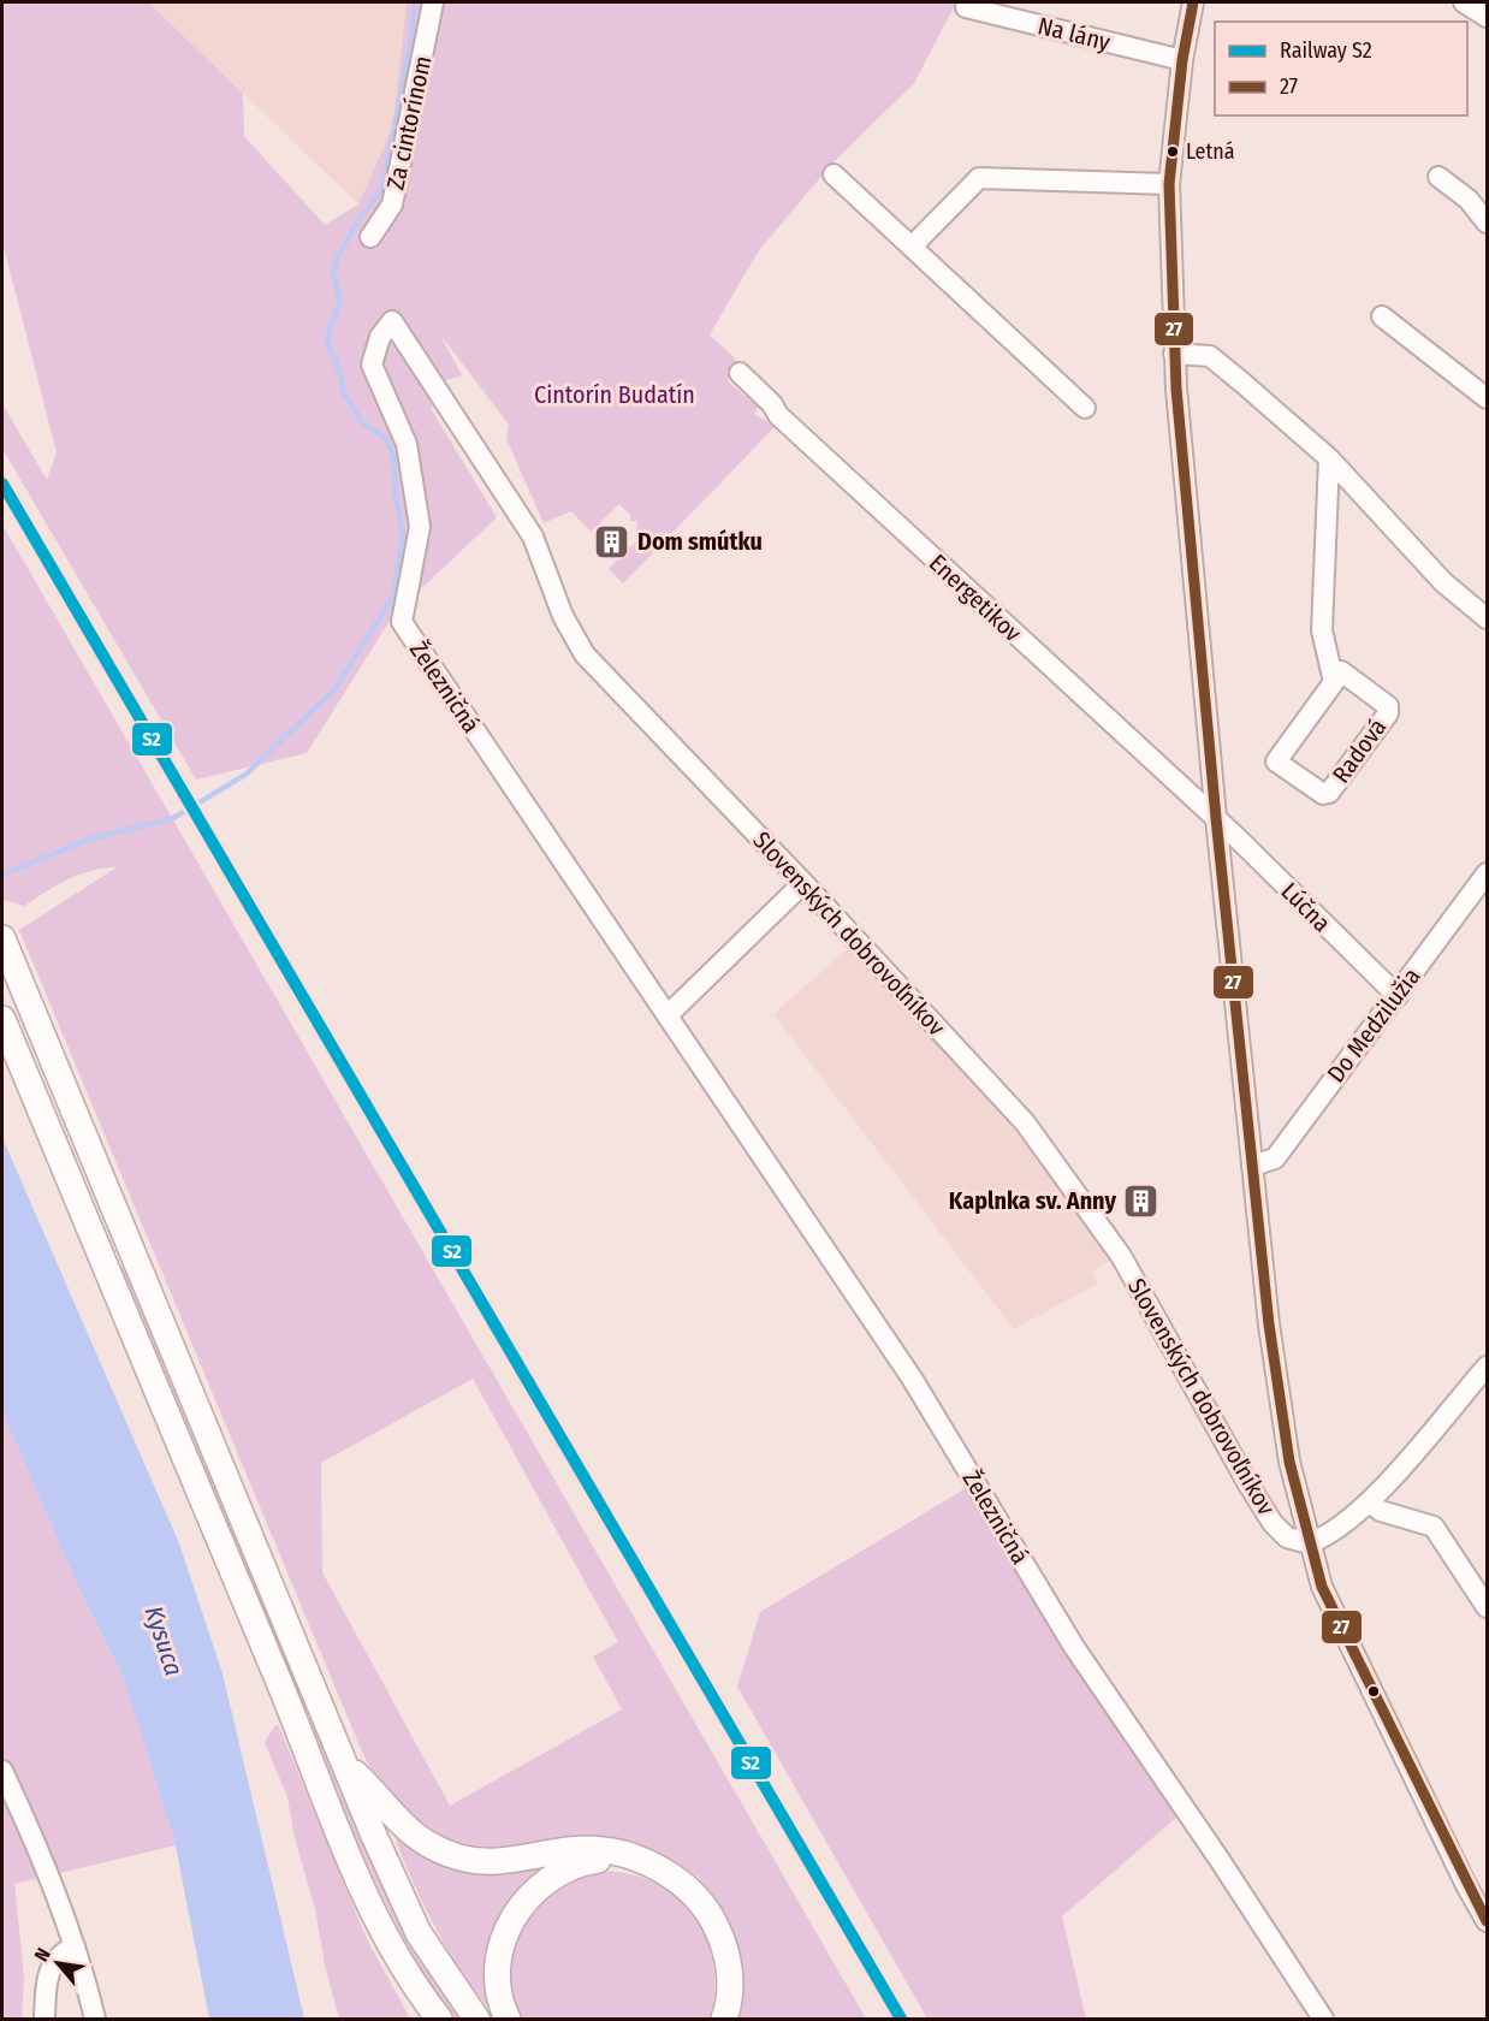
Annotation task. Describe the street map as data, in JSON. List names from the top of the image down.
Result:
{
  "streets": {
    "street": [
      "Na lány",
      "Za cintorínom",
      "Energetikov",
      "Železničná",
      "Radová",
      "Lúčna",
      "Slovenských dobrovoľníkov",
      "Do Medzilužia"
    ]
  },
  "crossings": [
    ["Energetikov", "Lúčna"],
    ["Železničná", "Slovenských dobrovoľníkov"],
    ["Lúčna", "Do Medzilužia"]
  ],
  "water": ["Kysuca"],
  "parks": ["Cintorín Budatín"],
  "places": {
    "other": ["Letná"],
    "building": ["Dom smútku", "Kaplnka sv. Anny"]
  },
  "lines": ["transit line 27", "rail line S2"],
  "legend": ["Railway S2", "27"],
  "north": "top left"
}
